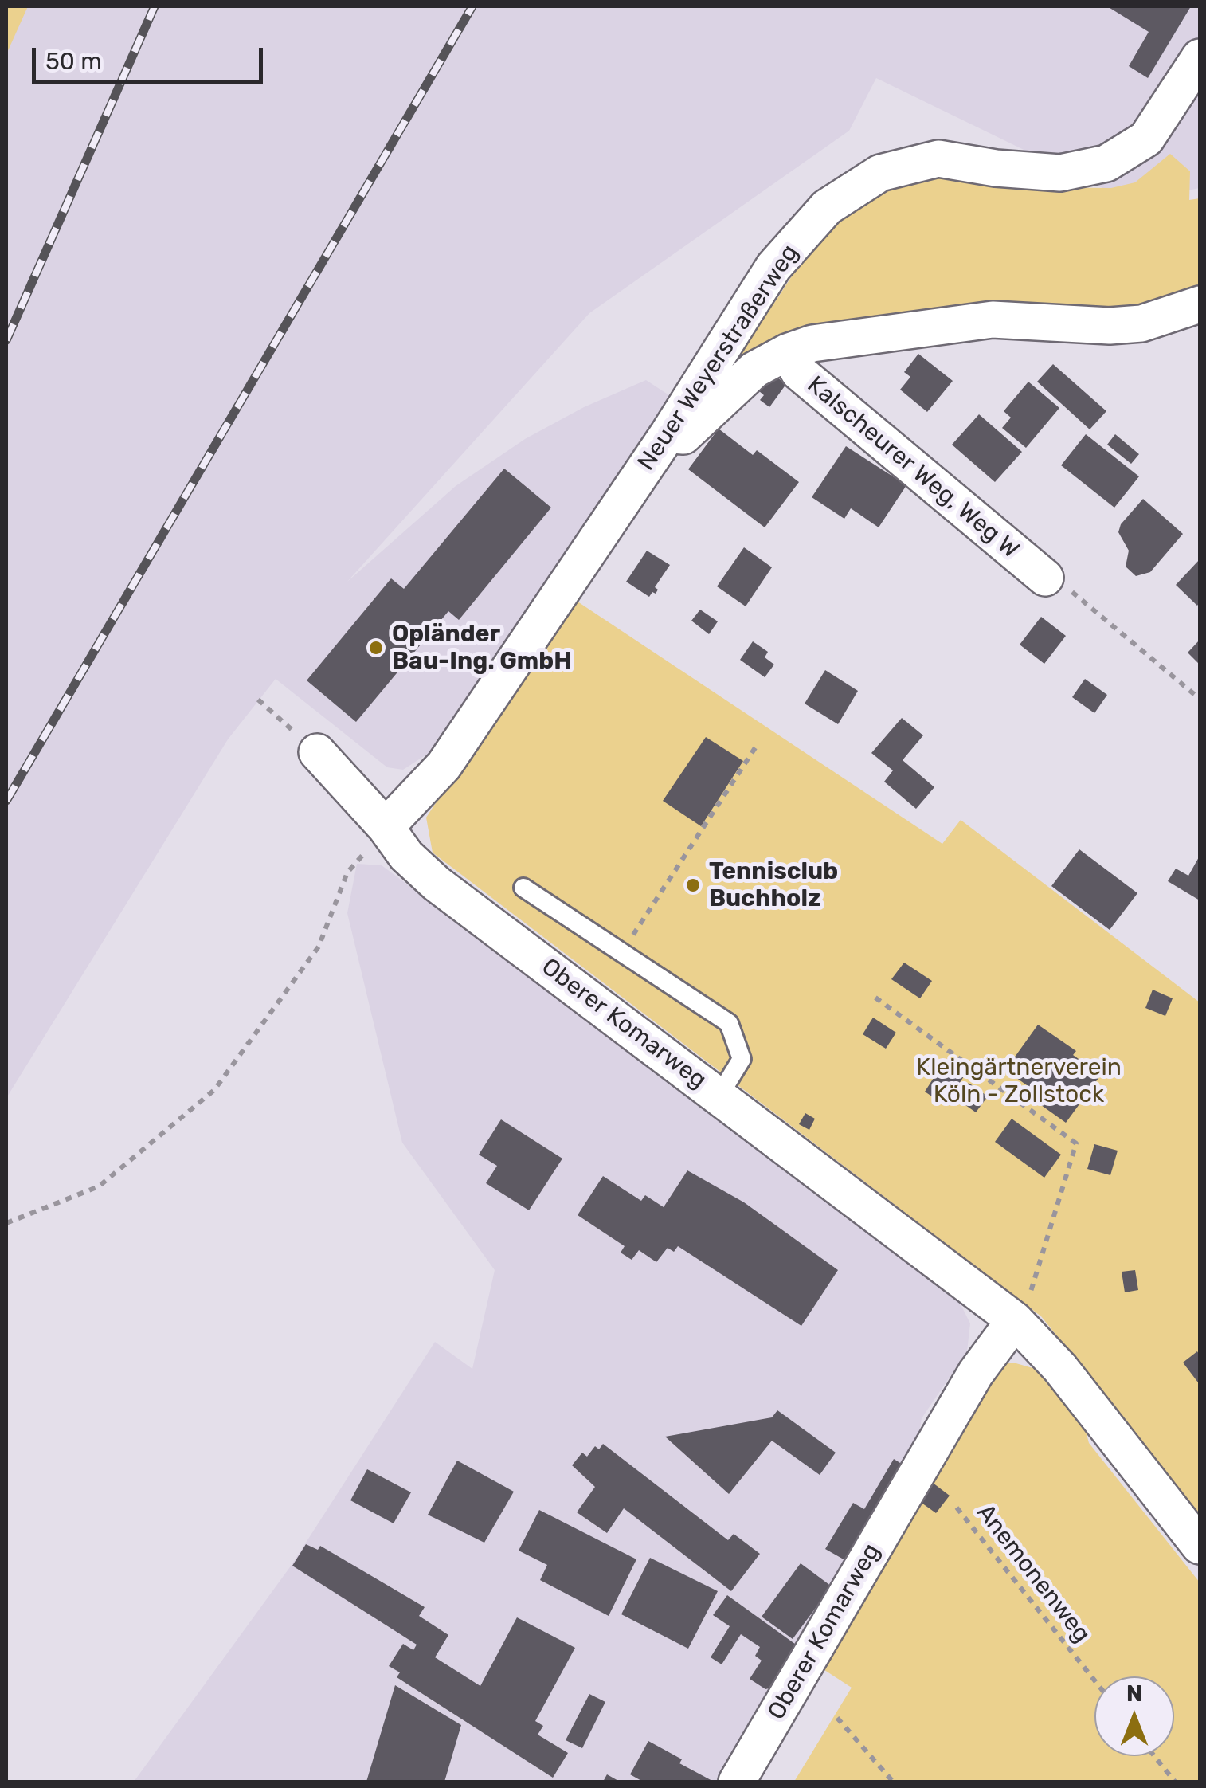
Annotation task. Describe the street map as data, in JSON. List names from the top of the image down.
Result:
{
  "streets": {
    "street": ["Neuer Weyerstraßerweg", "Kalscheurer Weg, Weg W", "Oberer Komarweg"],
    "path": ["Anemonenweg"]
  },
  "crossings": [
    ["Neuer Weyerstraßerweg", "Oberer Komarweg"]
  ],
  "parks": ["Kleingärtnerverein Köln - Zollstock"],
  "places": ["Opländer Bau-Ing. GmbH", "Tennisclub Buchholz"],
  "scale_bar": "50 m",
  "north": "top"
}
